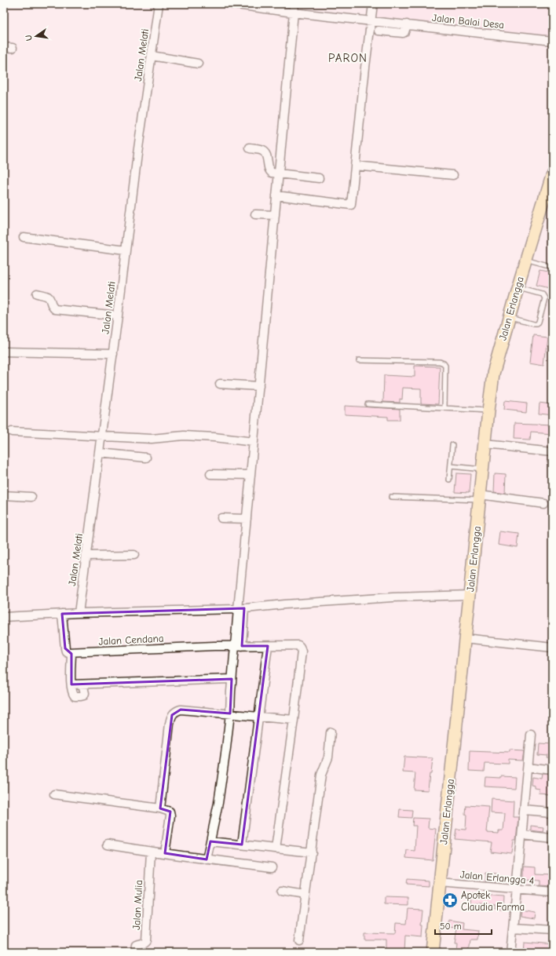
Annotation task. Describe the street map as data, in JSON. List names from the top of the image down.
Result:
{
  "streets": {
    "main road": ["Jalan Erlangga"],
    "street": [
      "Jalan Balai Desa",
      "Jalan Melati",
      "Jalan Cendana",
      "Jalan Erlangga 4",
      "Jalan Mulia"
    ]
  },
  "crossings": [
    ["Jalan Erlangga", "Jalan Erlangga 4"]
  ],
  "districts": ["PARON"],
  "places": {
    "pharmacy": ["Apotek Claudia Farma"]
  },
  "scale_bar": "50 m",
  "north": "left"
}
